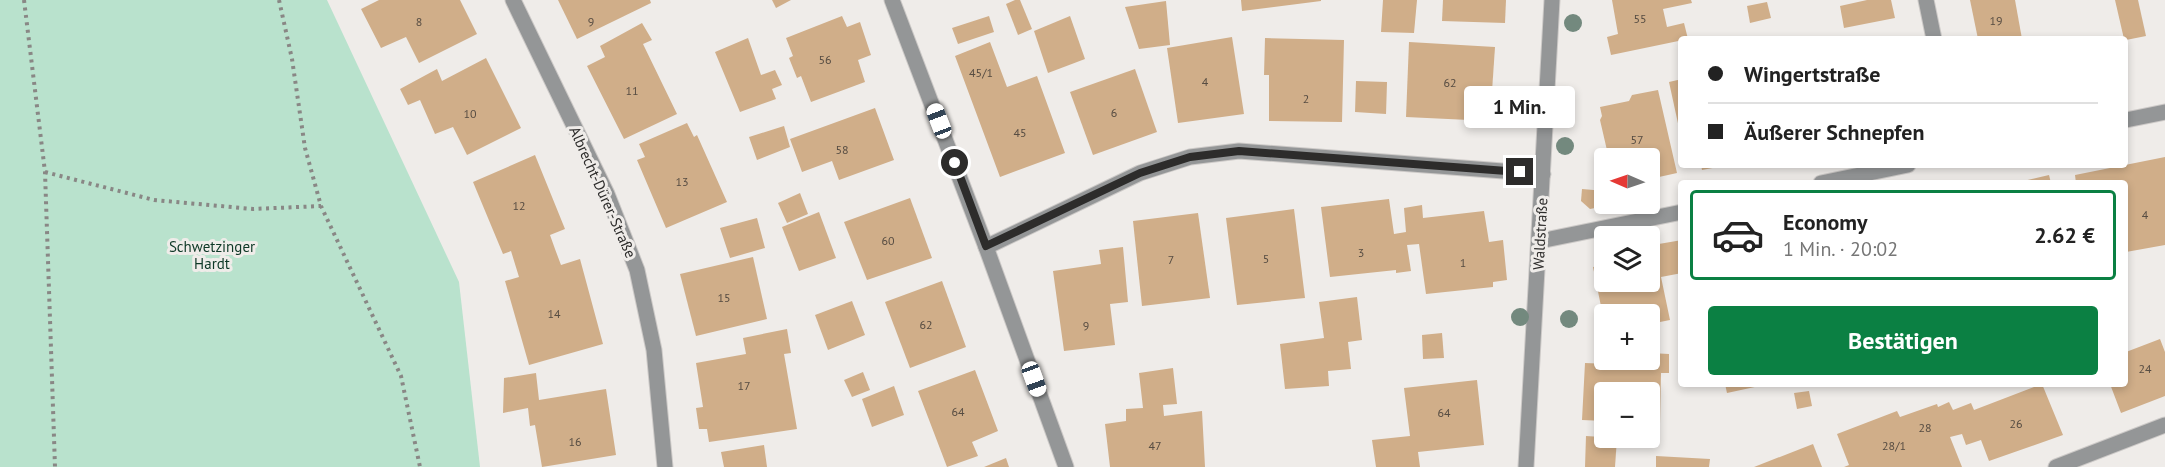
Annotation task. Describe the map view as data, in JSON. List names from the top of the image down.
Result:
{
  "streets": {
    "street": ["Albrecht-Dürer-Straße", "Waldstraße"]
  },
  "parks": ["Schwetzinger Hardt"],
  "house_numbers": [
    "55",
    "19",
    "8",
    "9",
    "56",
    "45/1",
    "4",
    "62",
    "11",
    "2",
    "6",
    "10",
    "45",
    "57",
    "58",
    "13",
    "12",
    "4",
    "60",
    "3",
    "5",
    "7",
    "1",
    "15",
    "14",
    "62",
    "9",
    "24",
    "17",
    "64",
    "64",
    "26",
    "28",
    "16",
    "47",
    "28/1"
  ],
  "north": "left",
  "page": {
    "banner": ["Wingertstraße", "Äußerer Schnepfen"],
    "bubble": "1 Min.",
    "map_buttons": ["+", "−"],
    "list": [
      {
        "name": "Economy",
        "note": "1 Min. · 20:02",
        "value": "2.62 €"
      }
    ],
    "buttons": "Bestätigen"
  }
}
